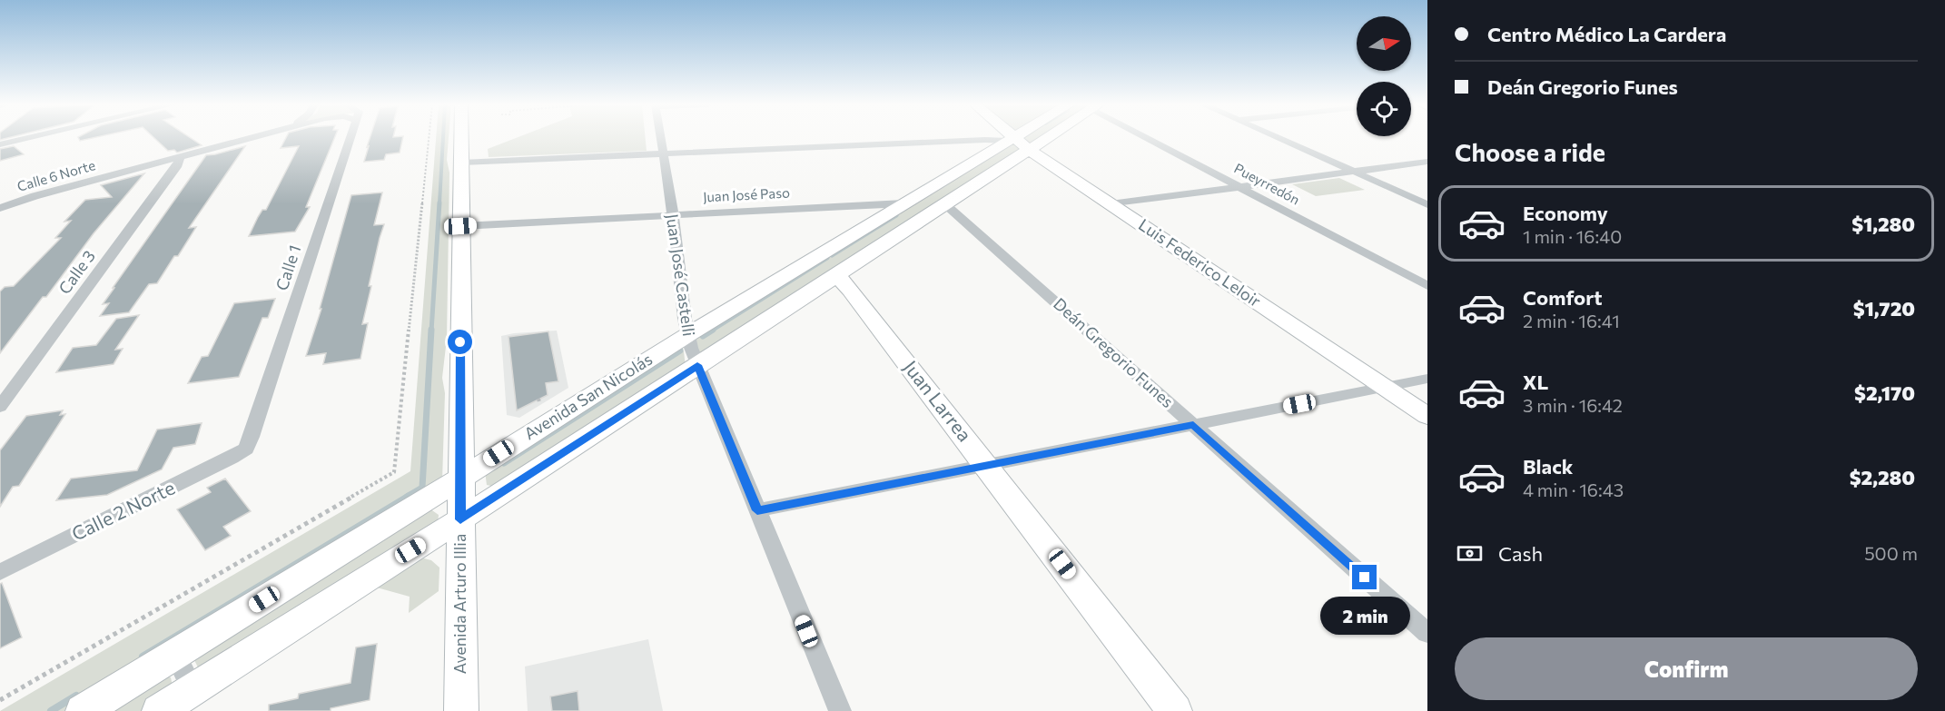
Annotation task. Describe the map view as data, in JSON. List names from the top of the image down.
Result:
{
  "streets": {
    "street": [
      "Calle 6 Norte",
      "Pueyrredón",
      "Juan José Paso",
      "Luis Federico Leloir",
      "Calle 1",
      "Calle 3",
      "Juan José Castelli",
      "Deán Gregorio Funes",
      "Avenida San Nicolás",
      "Juan Larrea",
      "Calle 2 Norte",
      "Avenida Arturo Illia"
    ]
  },
  "crossings": [
    ["Calle 6 Norte", "Calle 3"],
    ["Juan José Paso", "Juan José Castelli"],
    ["Juan José Paso", "Avenida San Nicolás"],
    ["Juan José Paso", "Avenida Arturo Illia"],
    ["Luis Federico Leloir", "Avenida San Nicolás"],
    ["Calle 1", "Calle 2 Norte"],
    ["Juan José Castelli", "Avenida San Nicolás"],
    ["Deán Gregorio Funes", "Avenida San Nicolás"],
    ["Avenida San Nicolás", "Juan Larrea"],
    ["Avenida San Nicolás", "Avenida Arturo Illia"]
  ],
  "north": "right",
  "page": {
    "banner": ["Centro Médico La Cardera", "Deán Gregorio Funes"],
    "heading": "Choose a ride",
    "list": [
      {
        "name": "Economy",
        "note": "1 min · 16:40",
        "value": "$1,280"
      },
      {
        "name": "Comfort",
        "note": "2 min · 16:41",
        "value": "$1,720"
      },
      {
        "name": "XL",
        "note": "3 min · 16:42",
        "value": "$2,170"
      },
      {
        "name": "Black",
        "note": "4 min · 16:43",
        "value": "$2,280"
      }
    ],
    "pay": ["Cash", "500 m"],
    "bubble": "2 min",
    "buttons": "Confirm"
  }
}
